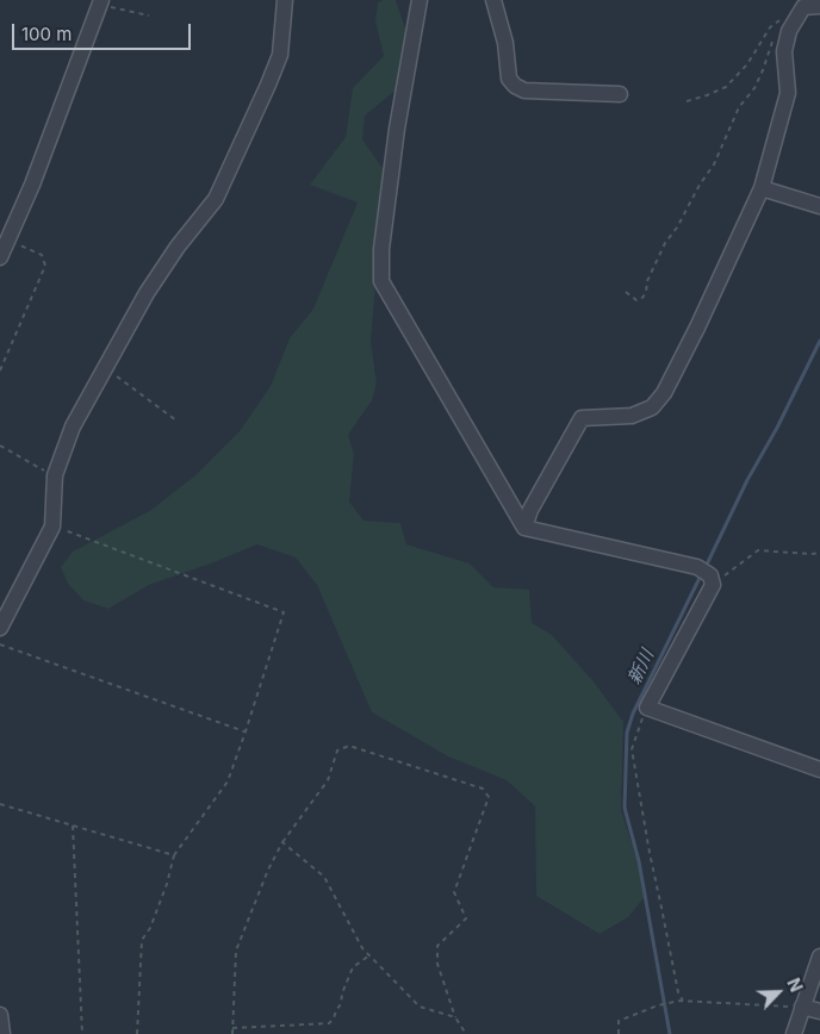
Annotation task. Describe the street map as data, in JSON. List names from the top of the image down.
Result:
{
  "water": ["新川"],
  "scale_bar": "100 m",
  "north": "top right"
}
